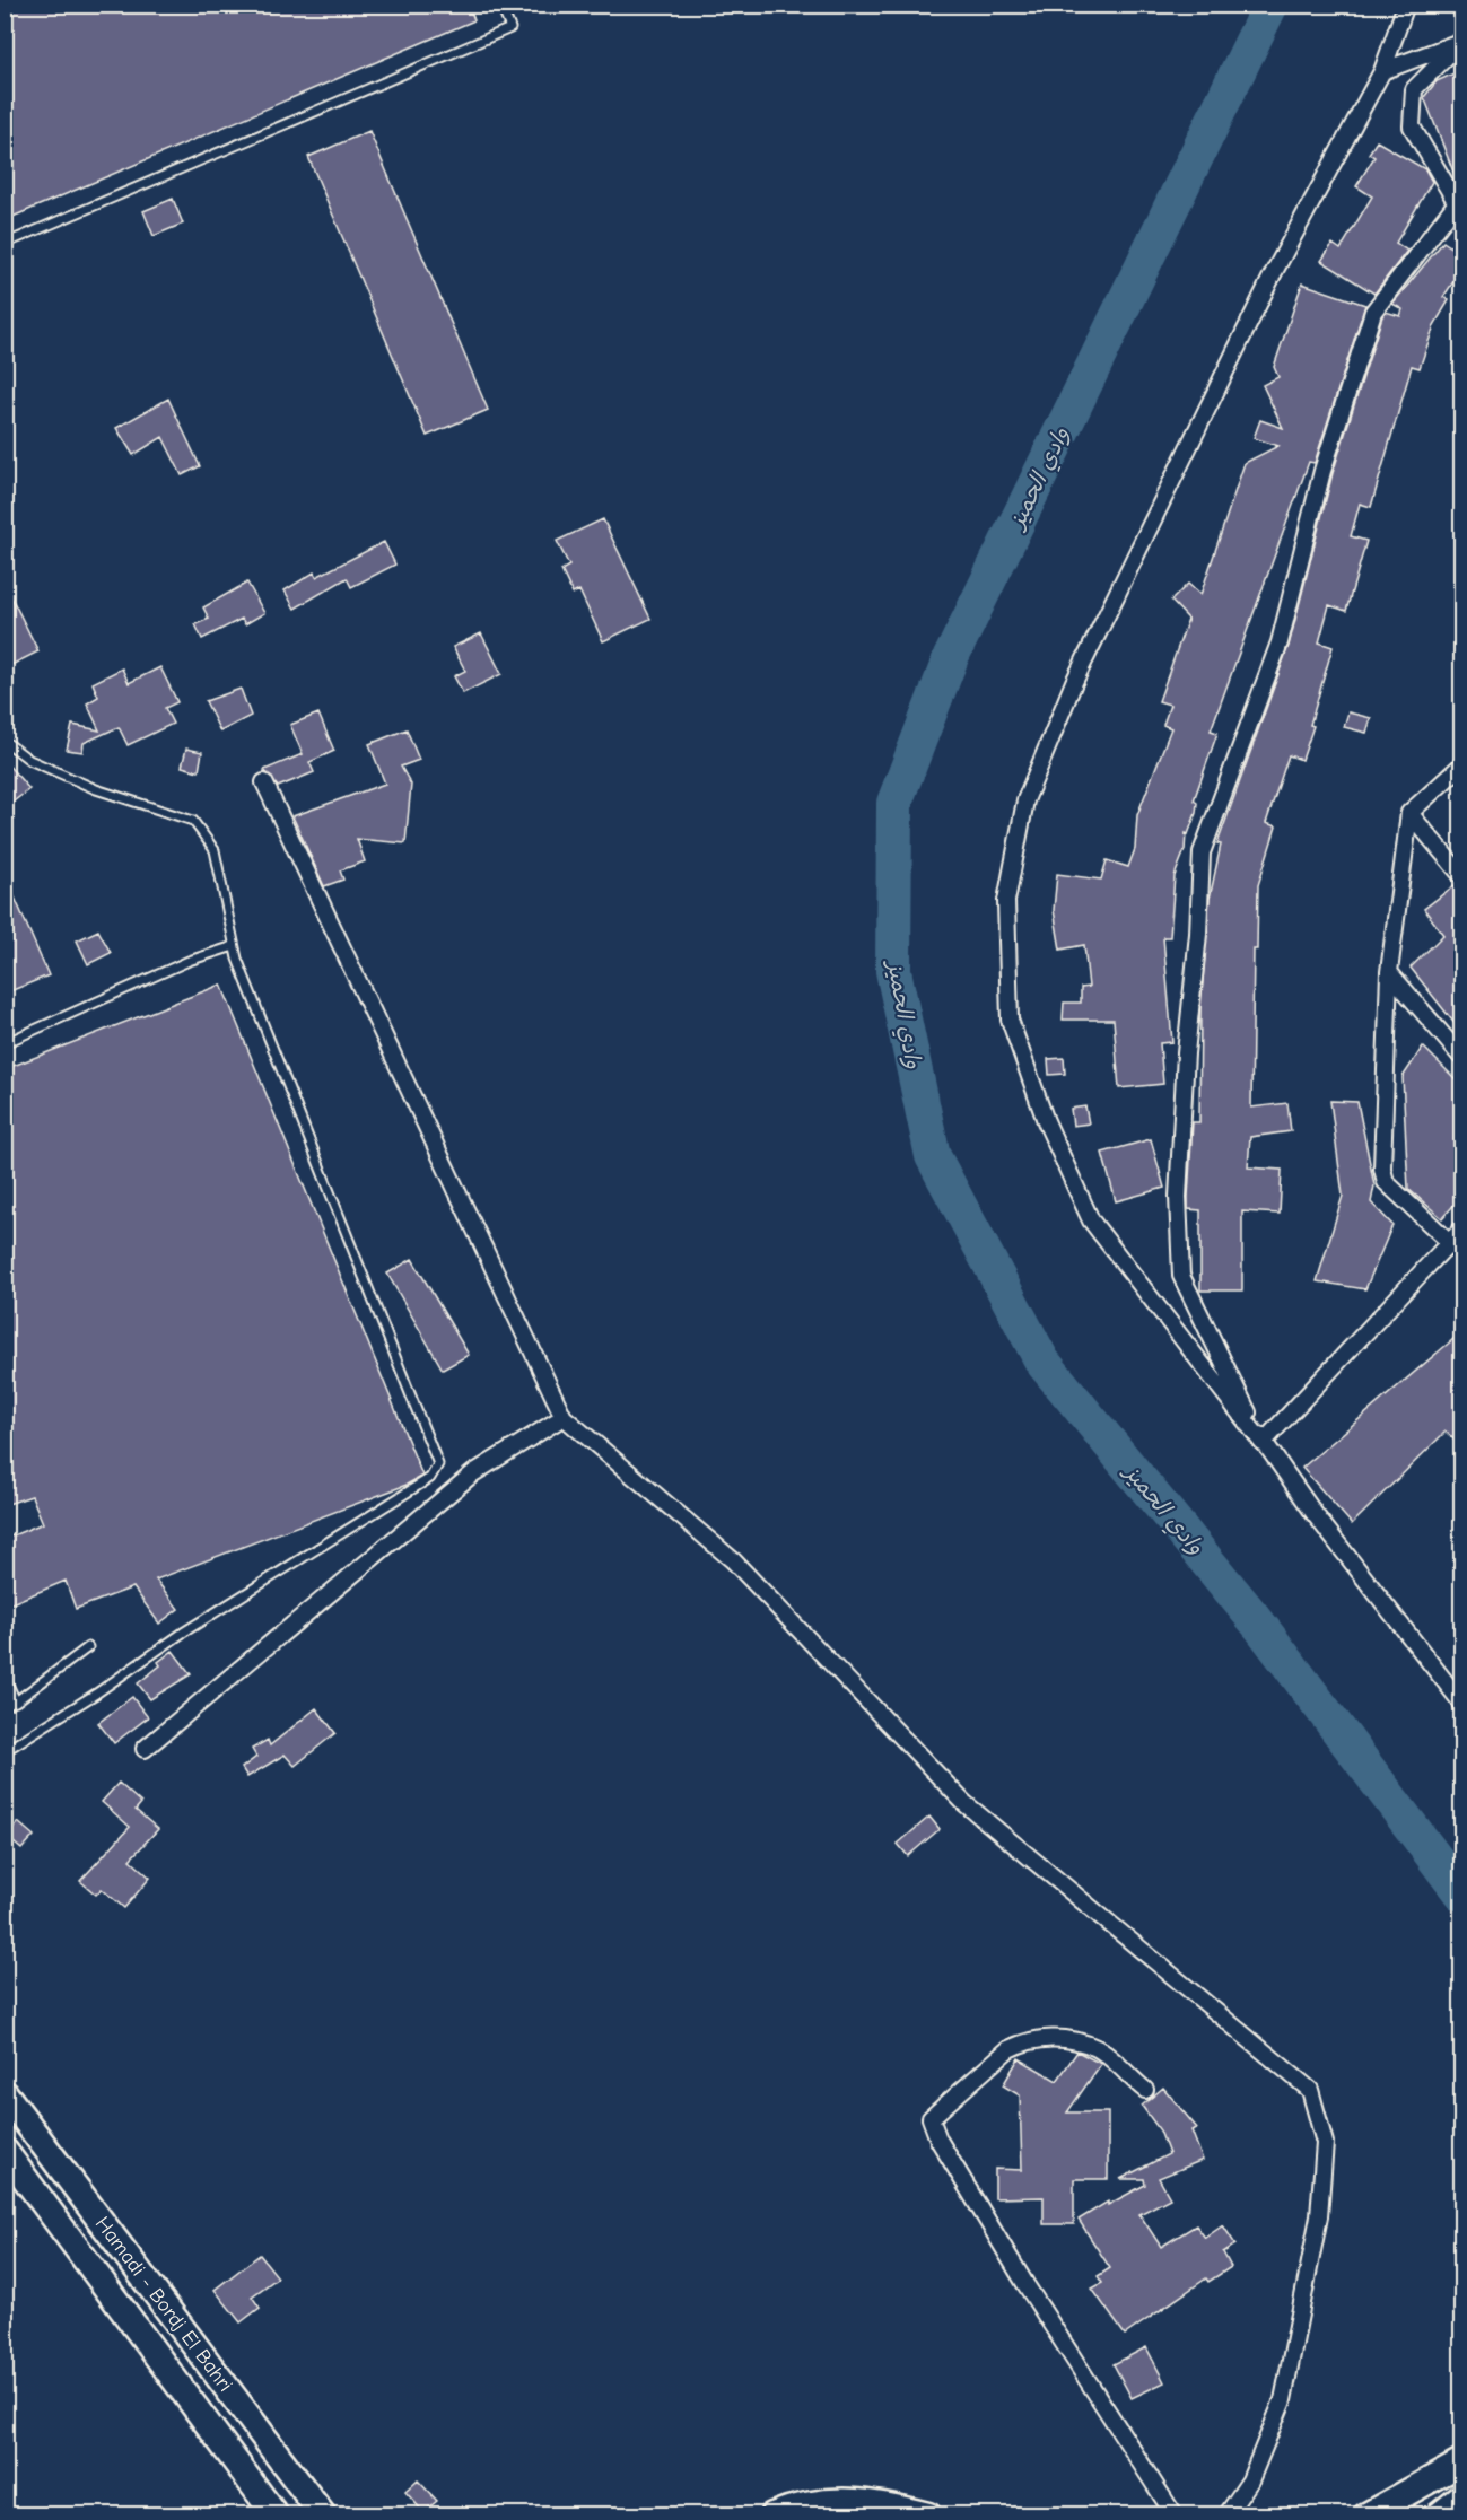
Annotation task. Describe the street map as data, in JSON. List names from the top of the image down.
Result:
{
  "streets": {
    "highway": ["Hamadi - Bordj El Bahri"]
  },
  "water": ["وادي الحميز"]
}
